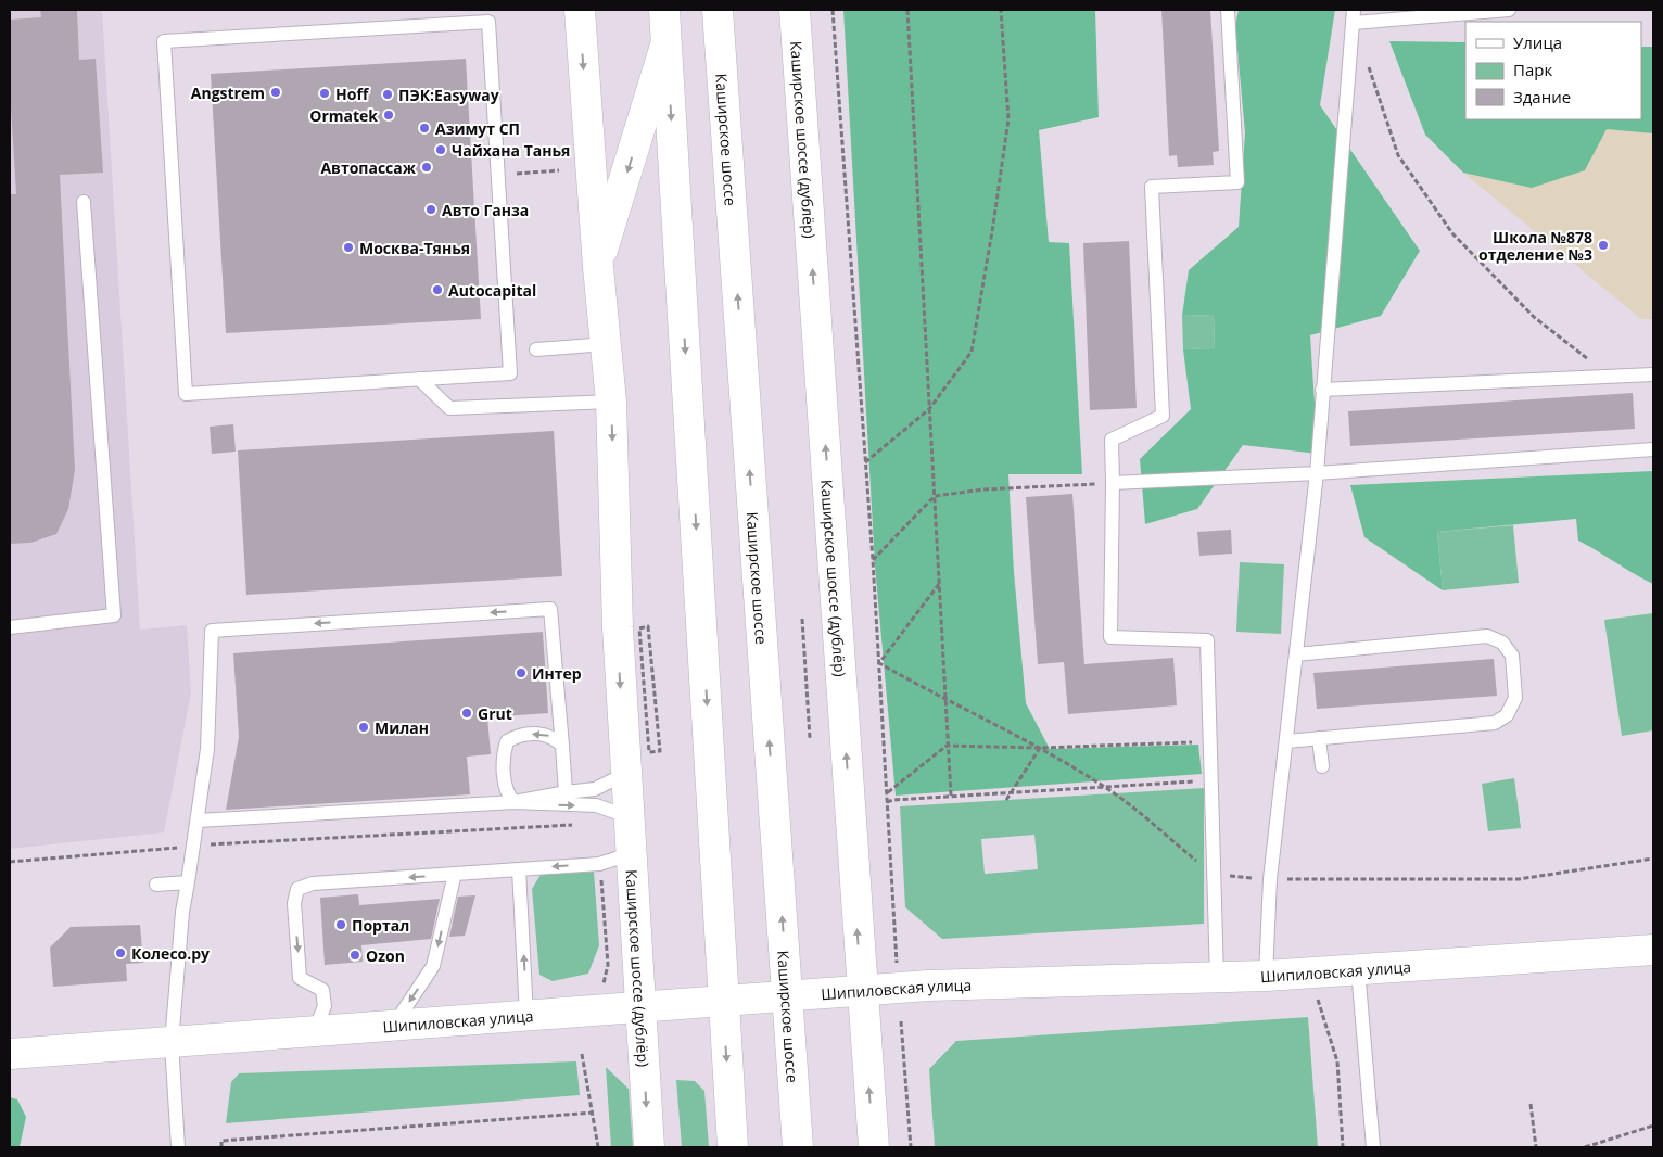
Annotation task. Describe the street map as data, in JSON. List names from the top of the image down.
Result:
{
  "streets": {
    "main road": ["Каширское шоссе", "Каширское шоссе (дублёр)", "Шипиловская улица"]
  },
  "crossings": [
    ["Каширское шоссе", "Шипиловская улица"],
    ["Каширское шоссе (дублёр)", "Шипиловская улица"]
  ],
  "places": [
    "Angstrem",
    "Hoff",
    "ПЭК:Easyway",
    "Ormatek",
    "Азимут СП",
    "Чайхана Танья",
    "Автопассаж",
    "Авто Ганза",
    "Школа №878 отделение №3",
    "Москва-Тянья",
    "Autocapital",
    "Интер",
    "Grut",
    "Милан",
    "Портал",
    "Колесо.ру",
    "Ozon"
  ],
  "legend": ["Улица", "Парк", "Здание"]
}
